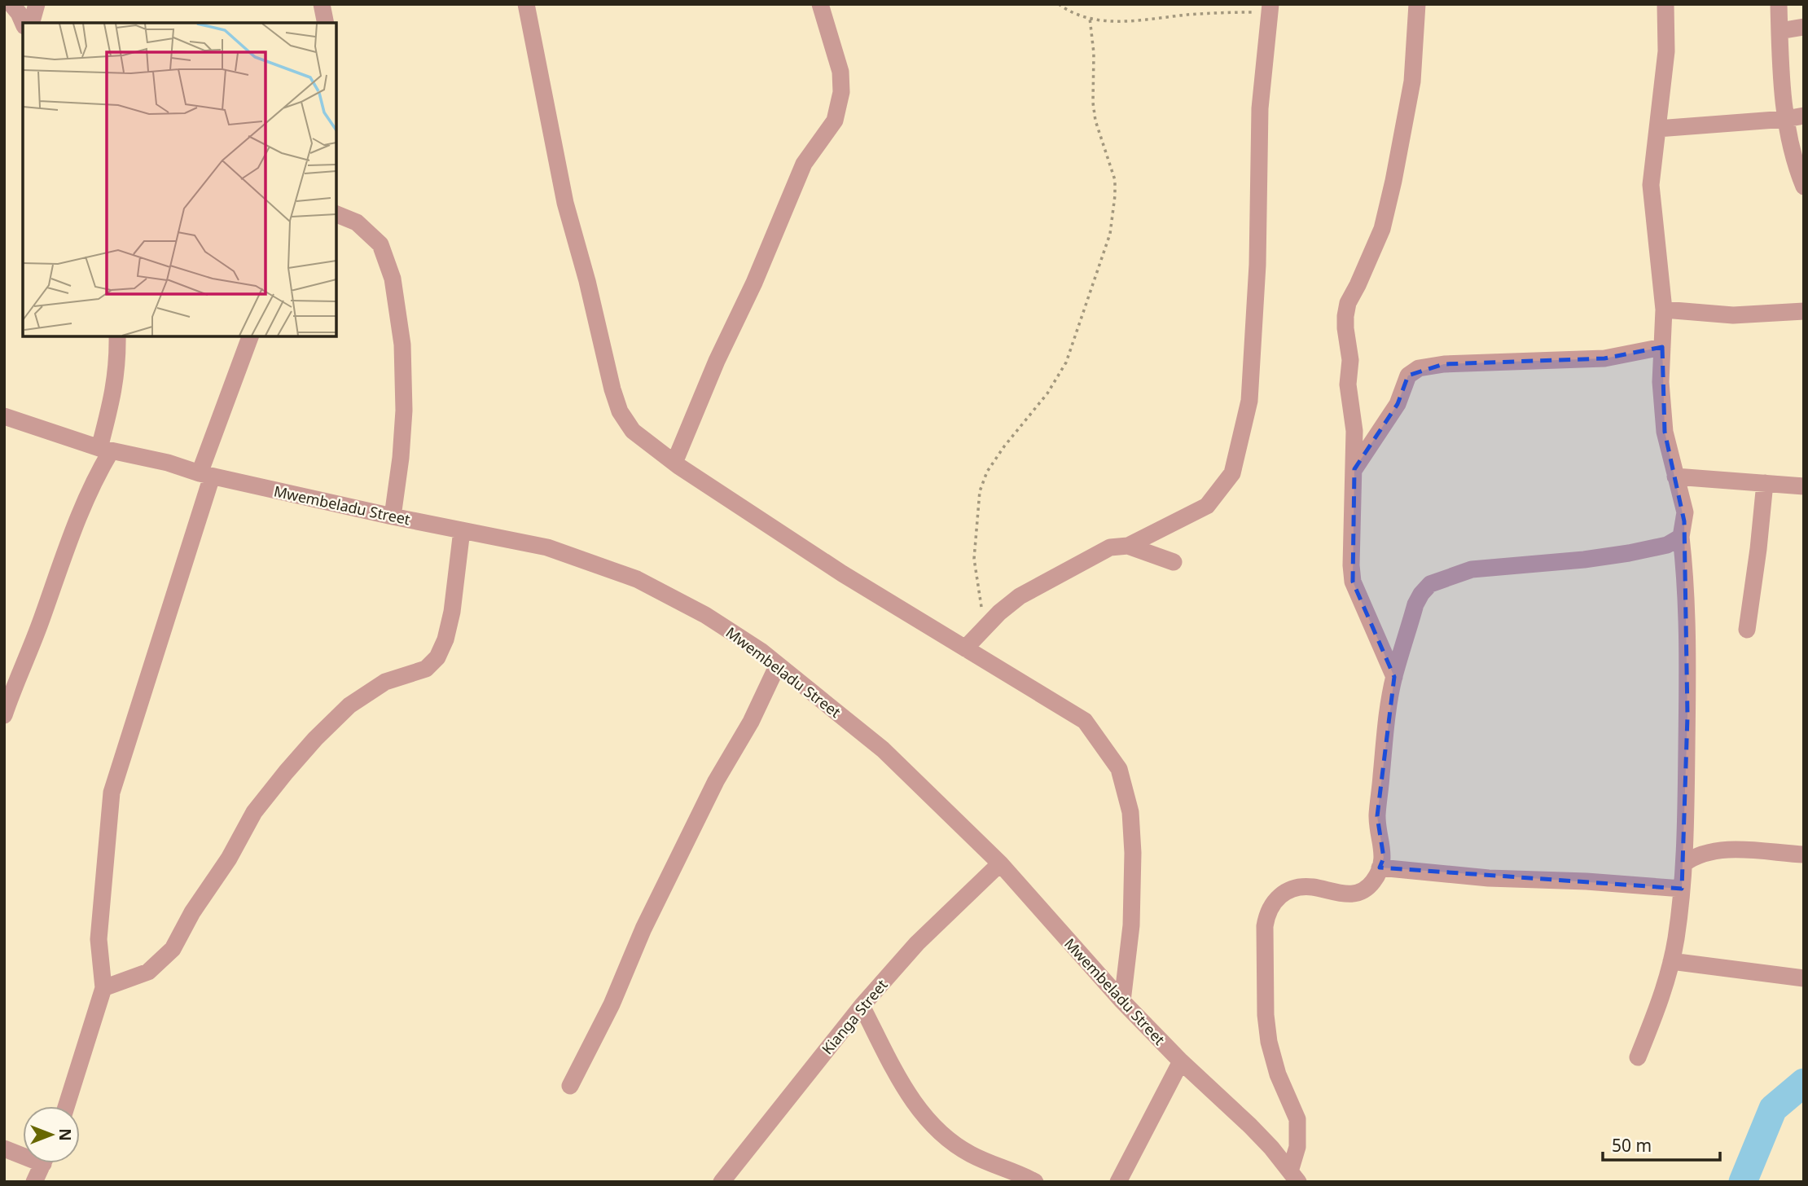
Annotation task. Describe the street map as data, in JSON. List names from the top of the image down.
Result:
{
  "streets": {
    "street": ["Mwembeladu Street", "Kianga Street"]
  },
  "crossings": [
    ["Mwembeladu Street", "Kianga Street"]
  ],
  "scale_bar": "50 m",
  "north": "right"
}
